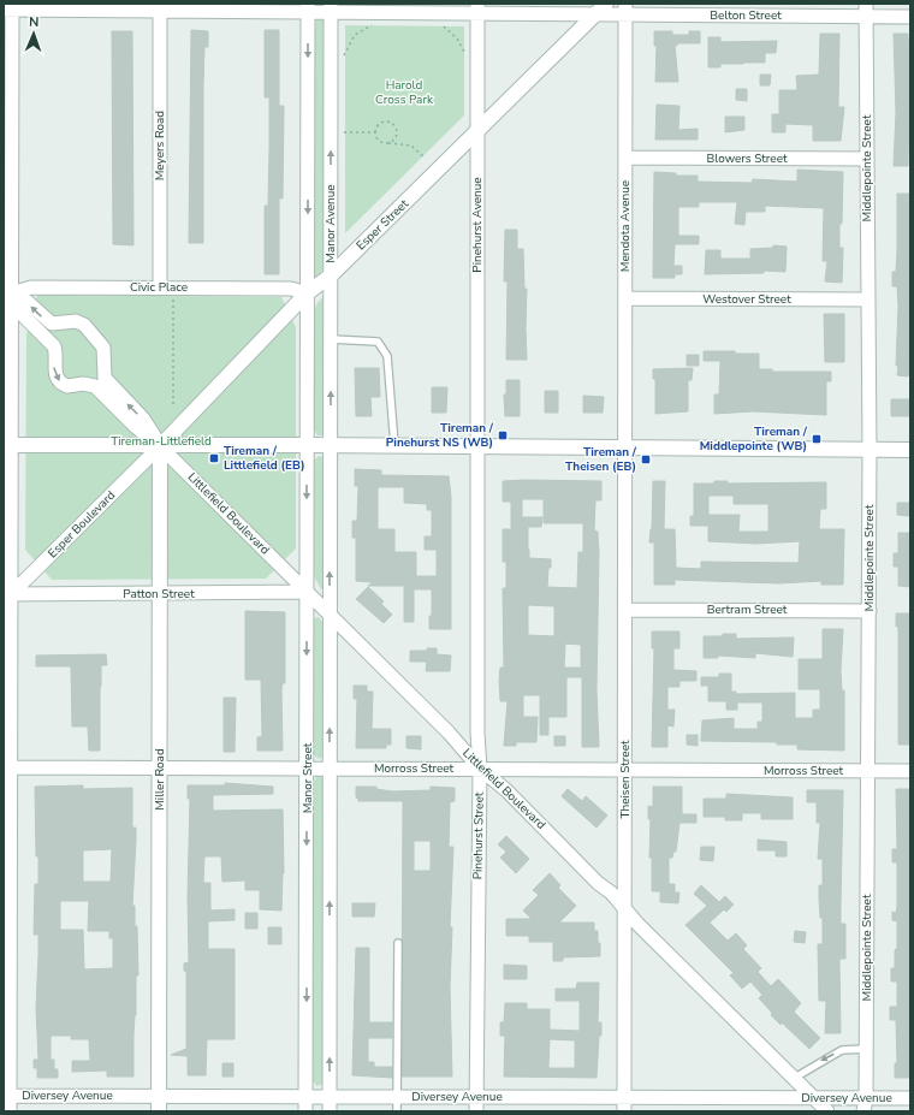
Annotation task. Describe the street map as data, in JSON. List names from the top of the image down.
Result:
{
  "streets": {
    "street": [
      "Belton Street",
      "Meyers Road",
      "Blowers Street",
      "Middlepointe Street",
      "Manor Avenue",
      "Esper Street",
      "Pinehurst Avenue",
      "Mendota Avenue",
      "Civic Place",
      "Westover Street",
      "Littlefield Boulevard",
      "Esper Boulevard",
      "Patton Street",
      "Bertram Street",
      "Morross Street",
      "Manor Street",
      "Miller Road",
      "Theisen Street",
      "Pinehurst Street",
      "Diversey Avenue"
    ]
  },
  "crossings": [
    ["Belton Street", "Meyers Road"],
    ["Belton Street", "Middlepointe Street"],
    ["Belton Street", "Manor Avenue"],
    ["Belton Street", "Esper Street"],
    ["Belton Street", "Pinehurst Avenue"],
    ["Belton Street", "Mendota Avenue"],
    ["Meyers Road", "Civic Place"],
    ["Blowers Street", "Middlepointe Street"],
    ["Blowers Street", "Mendota Avenue"],
    ["Middlepointe Street", "Westover Street"],
    ["Middlepointe Street", "Bertram Street"],
    ["Middlepointe Street", "Morross Street"],
    ["Middlepointe Street", "Diversey Avenue"],
    ["Manor Avenue", "Esper Street"],
    ["Manor Avenue", "Civic Place"],
    ["Manor Avenue", "Manor Street"],
    ["Esper Street", "Pinehurst Avenue"],
    ["Esper Street", "Civic Place"],
    ["Esper Street", "Littlefield Boulevard"],
    ["Esper Street", "Esper Boulevard"],
    ["Esper Street", "Miller Road"],
    ["Pinehurst Avenue", "Pinehurst Street"],
    ["Mendota Avenue", "Westover Street"],
    ["Mendota Avenue", "Theisen Street"],
    ["Littlefield Boulevard", "Esper Boulevard"],
    ["Littlefield Boulevard", "Patton Street"],
    ["Littlefield Boulevard", "Morross Street"],
    ["Littlefield Boulevard", "Manor Street"],
    ["Littlefield Boulevard", "Miller Road"],
    ["Littlefield Boulevard", "Theisen Street"],
    ["Littlefield Boulevard", "Pinehurst Street"],
    ["Littlefield Boulevard", "Diversey Avenue"],
    ["Esper Boulevard", "Patton Street"],
    ["Esper Boulevard", "Miller Road"],
    ["Patton Street", "Manor Street"],
    ["Patton Street", "Miller Road"],
    ["Bertram Street", "Theisen Street"],
    ["Morross Street", "Manor Street"],
    ["Morross Street", "Miller Road"],
    ["Morross Street", "Theisen Street"],
    ["Morross Street", "Pinehurst Street"],
    ["Manor Street", "Diversey Avenue"],
    ["Miller Road", "Diversey Avenue"],
    ["Theisen Street", "Diversey Avenue"],
    ["Pinehurst Street", "Diversey Avenue"]
  ],
  "parks": ["Harold Cross Park", "Tireman-Littlefield"],
  "places": {
    "transit": [
      "Tireman / Pinehurst NS (WB)",
      "Tireman / Middlepointe (WB)",
      "Tireman / Littlefield (EB)",
      "Tireman / Theisen (EB)"
    ]
  },
  "north": "top"
}
